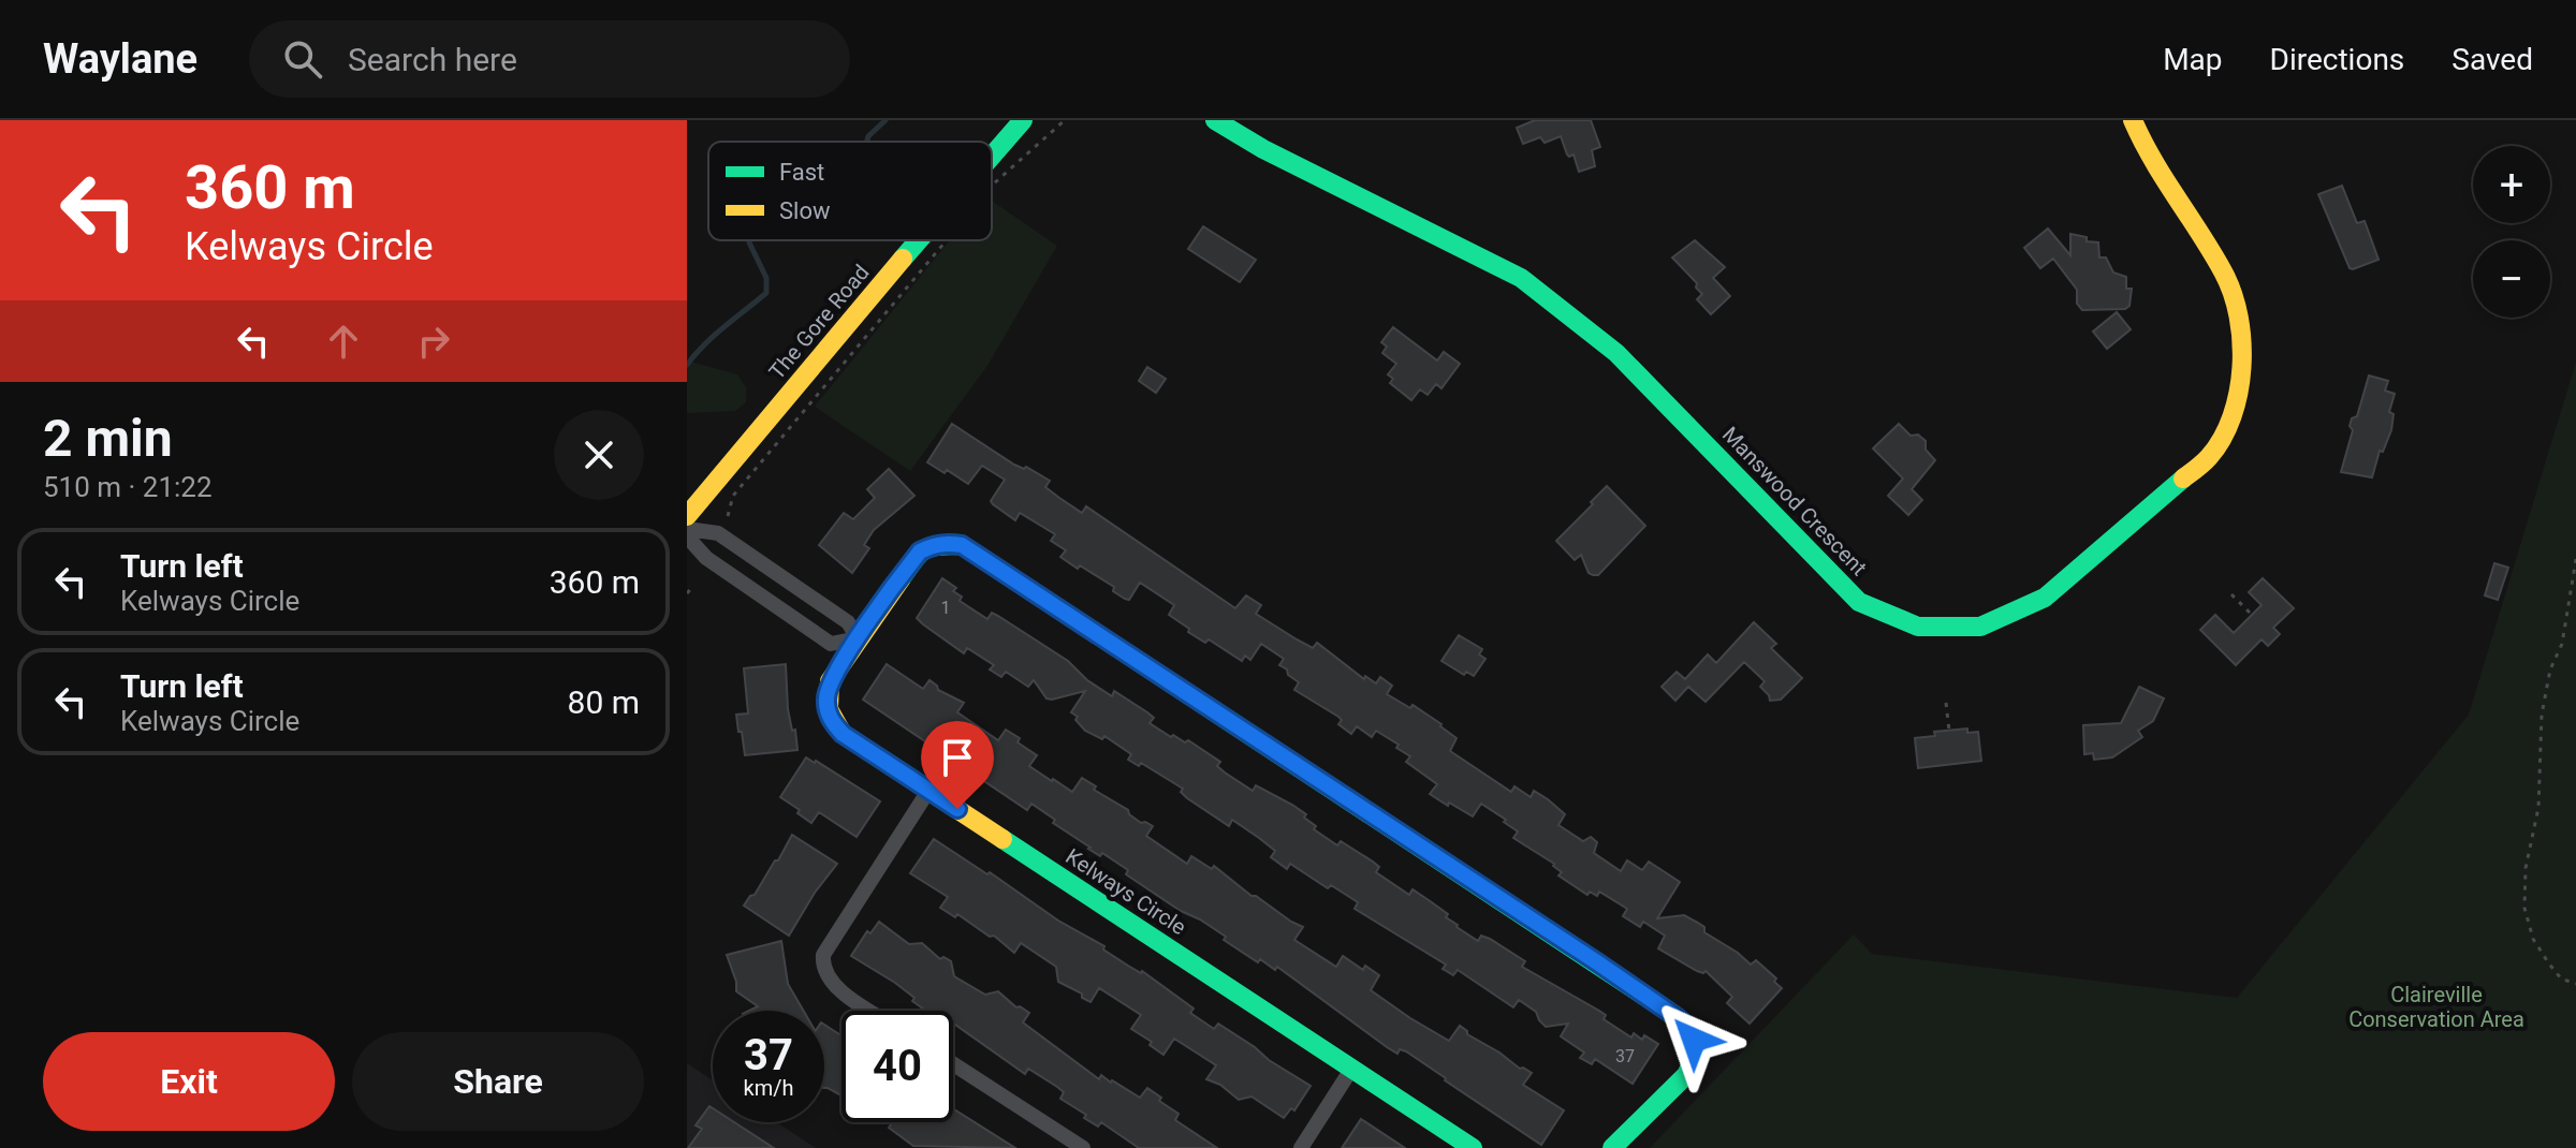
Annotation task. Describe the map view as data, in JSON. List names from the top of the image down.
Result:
{
  "streets": {
    "street": ["The Gore Road", "Manswood Crescent", "Kelways Circle"]
  },
  "parks": ["Claireville Conservation Area"],
  "house_numbers": ["1", "37"],
  "legend": ["Fast", "Slow"],
  "page": {
    "header": "Waylane",
    "search": "Search here",
    "nav": ["Map", "Directions", "Saved"],
    "turn": ["360 m", "Kelways Circle"],
    "map_buttons": ["+", "−"],
    "heading": ["2 min", "510 m · 21:22"],
    "list": [
      {
        "name": "Turn left",
        "note": "Kelways Circle",
        "value": "360 m"
      },
      {
        "name": "Turn left",
        "note": "Kelways Circle",
        "value": "80 m"
      }
    ],
    "speed": "37 km/h",
    "limit": "40",
    "buttons": ["Exit", "Share"]
  }
}
